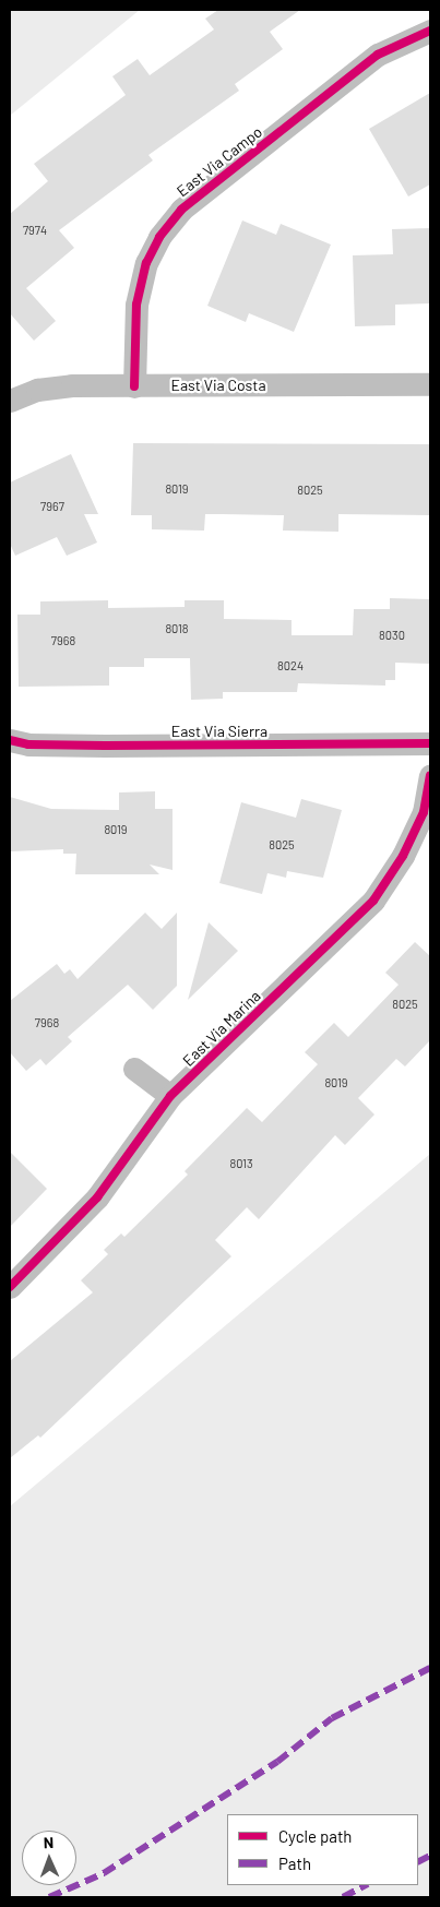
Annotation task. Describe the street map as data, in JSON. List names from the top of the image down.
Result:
{
  "streets": {
    "street": [
      "East Via Campo",
      "East Via Costa",
      "East Via Sierra",
      "East Via Marina"
    ]
  },
  "crossings": [
    ["East Via Campo", "East Via Costa"]
  ],
  "house_numbers": [
    "7974",
    "8019",
    "8025",
    "7967",
    "8018",
    "8030",
    "7968",
    "8024",
    "8019",
    "8025",
    "8025",
    "7968",
    "8019",
    "8013"
  ],
  "legend": ["Cycle path", "Path"],
  "north": "top"
}
